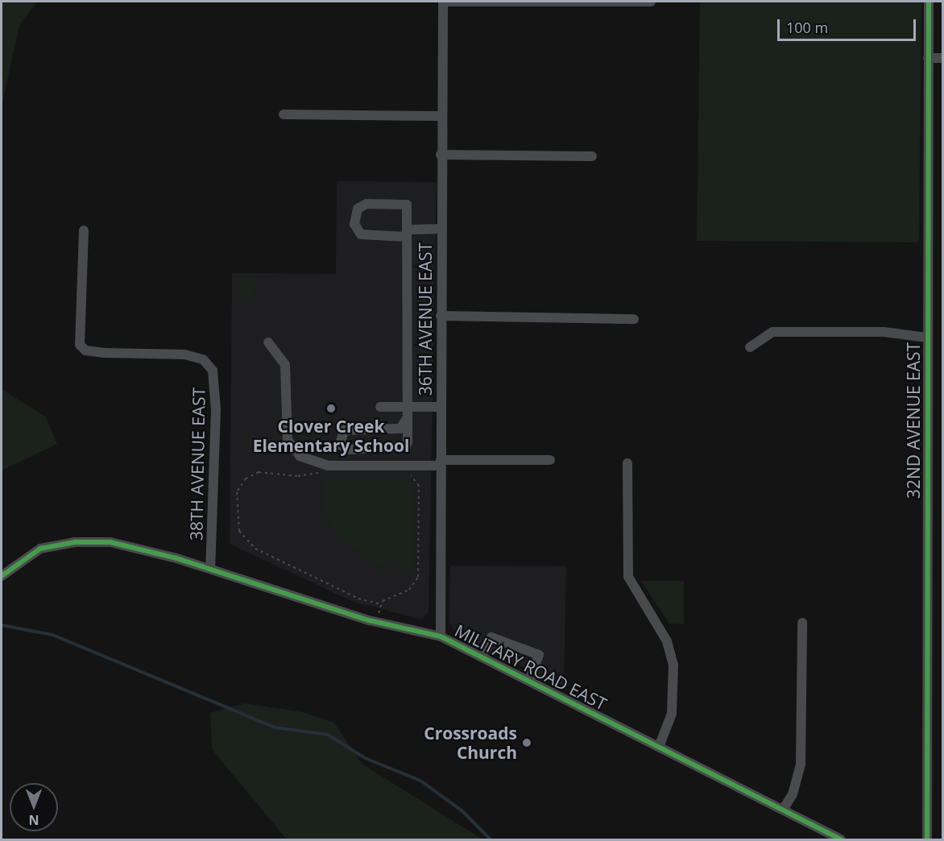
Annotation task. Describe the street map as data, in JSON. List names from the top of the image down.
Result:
{
  "streets": {
    "street": [
      "36TH AVENUE EAST",
      "32ND AVENUE EAST",
      "38TH AVENUE EAST",
      "MILITARY ROAD EAST"
    ]
  },
  "crossings": [
    ["36TH AVENUE EAST", "MILITARY ROAD EAST"],
    ["38TH AVENUE EAST", "MILITARY ROAD EAST"]
  ],
  "places": ["Clover Creek Elementary School", "Crossroads Church"],
  "scale_bar": "100 m",
  "north": "bottom"
}
